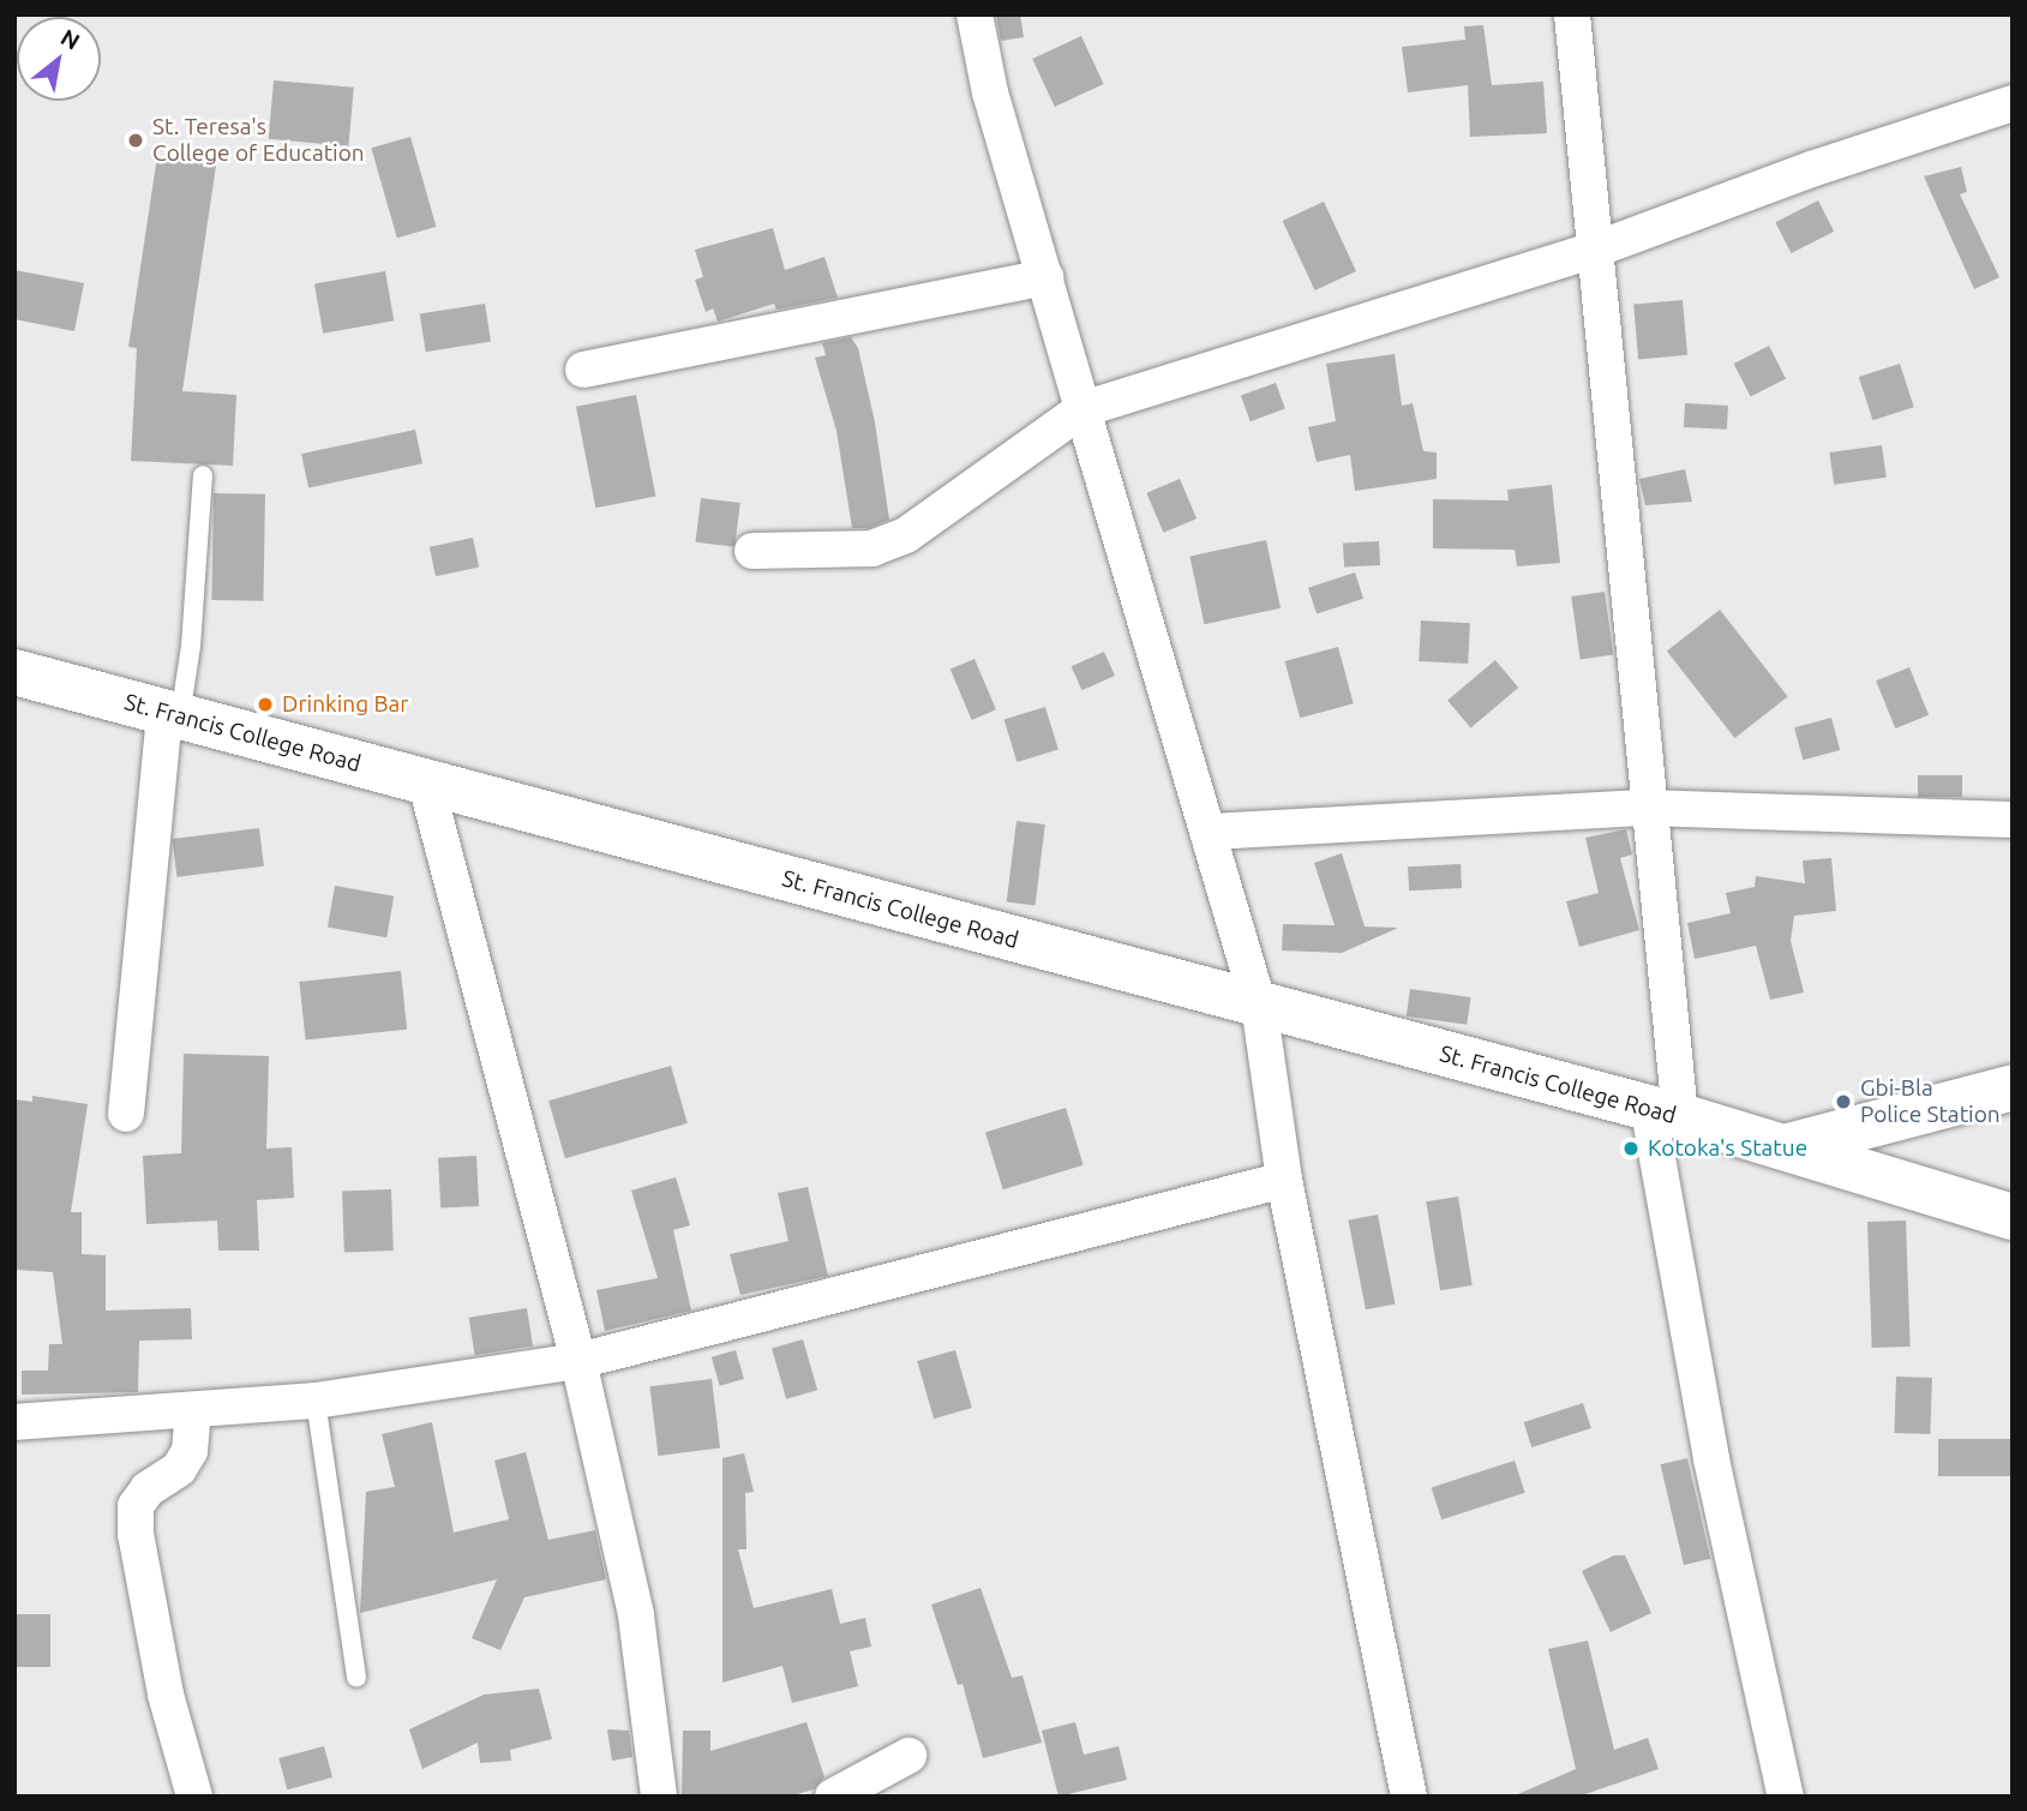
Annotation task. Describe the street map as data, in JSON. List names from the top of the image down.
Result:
{
  "streets": {
    "main road": ["St. Francis College Road"]
  },
  "places": [
    "St. Teresa's College of Education",
    "Drinking Bar",
    "Gbi-Bla Police Station",
    "Kotoka's Statue"
  ],
  "north": "top right"
}
